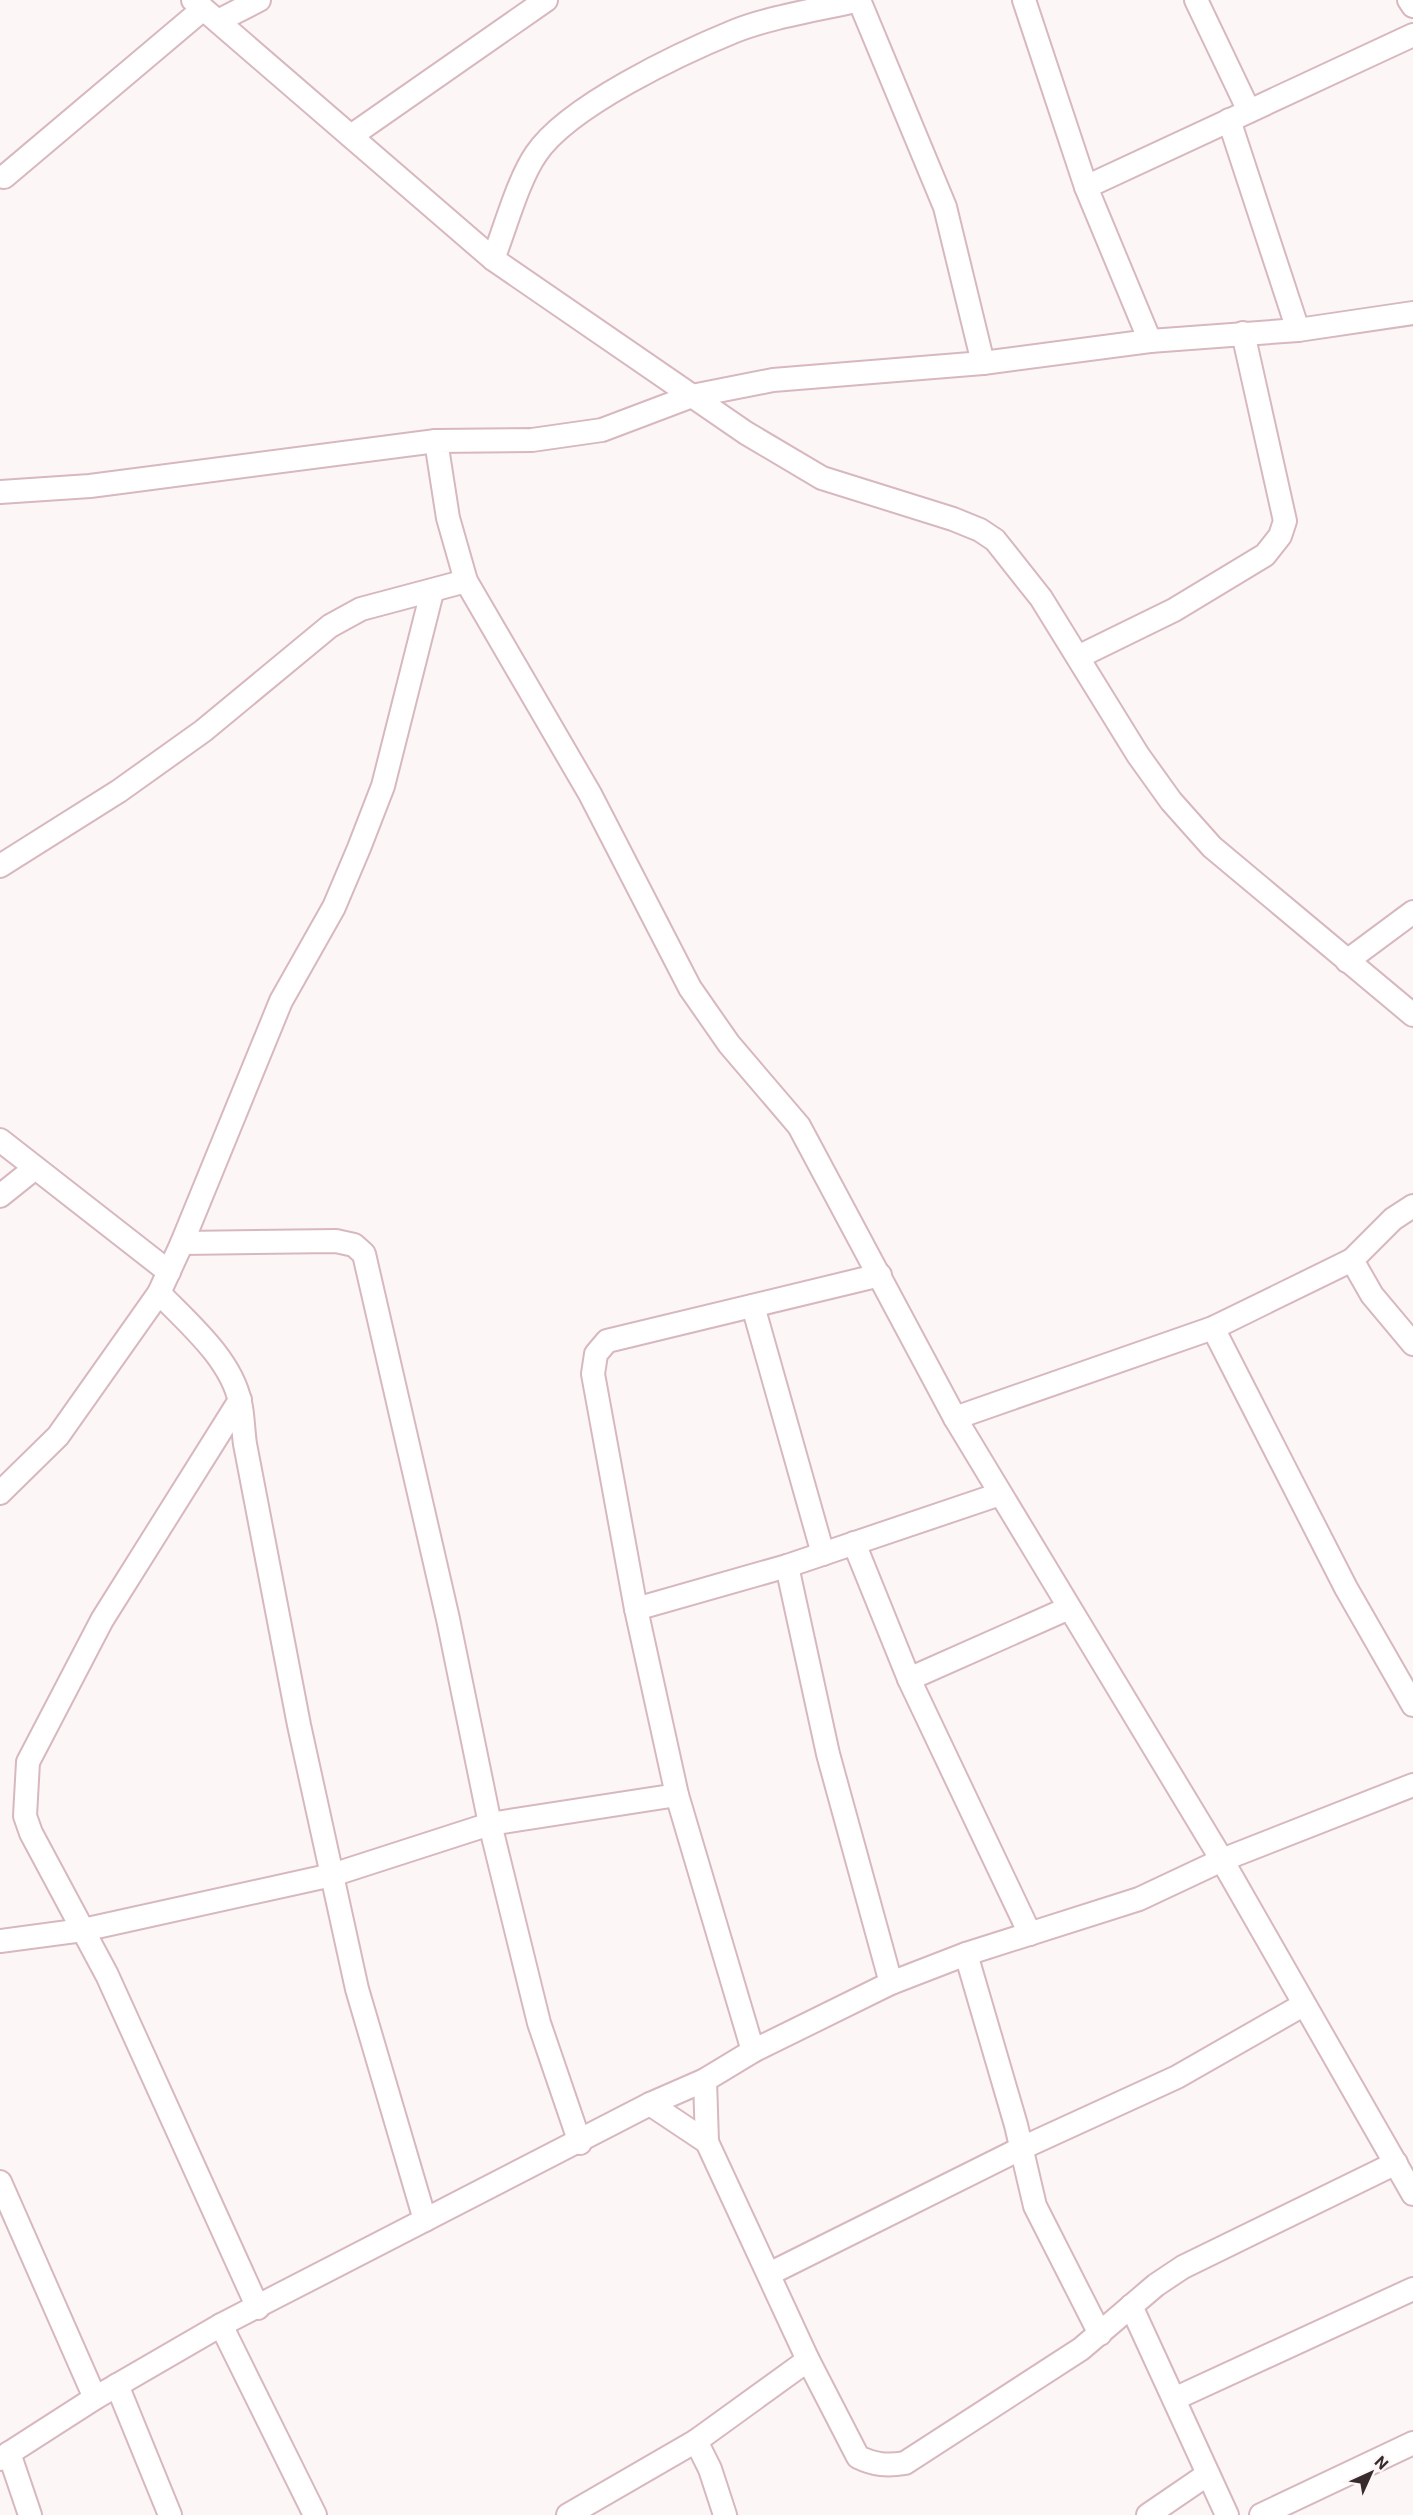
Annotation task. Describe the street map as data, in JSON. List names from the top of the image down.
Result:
{
  "north": "top right"
}
